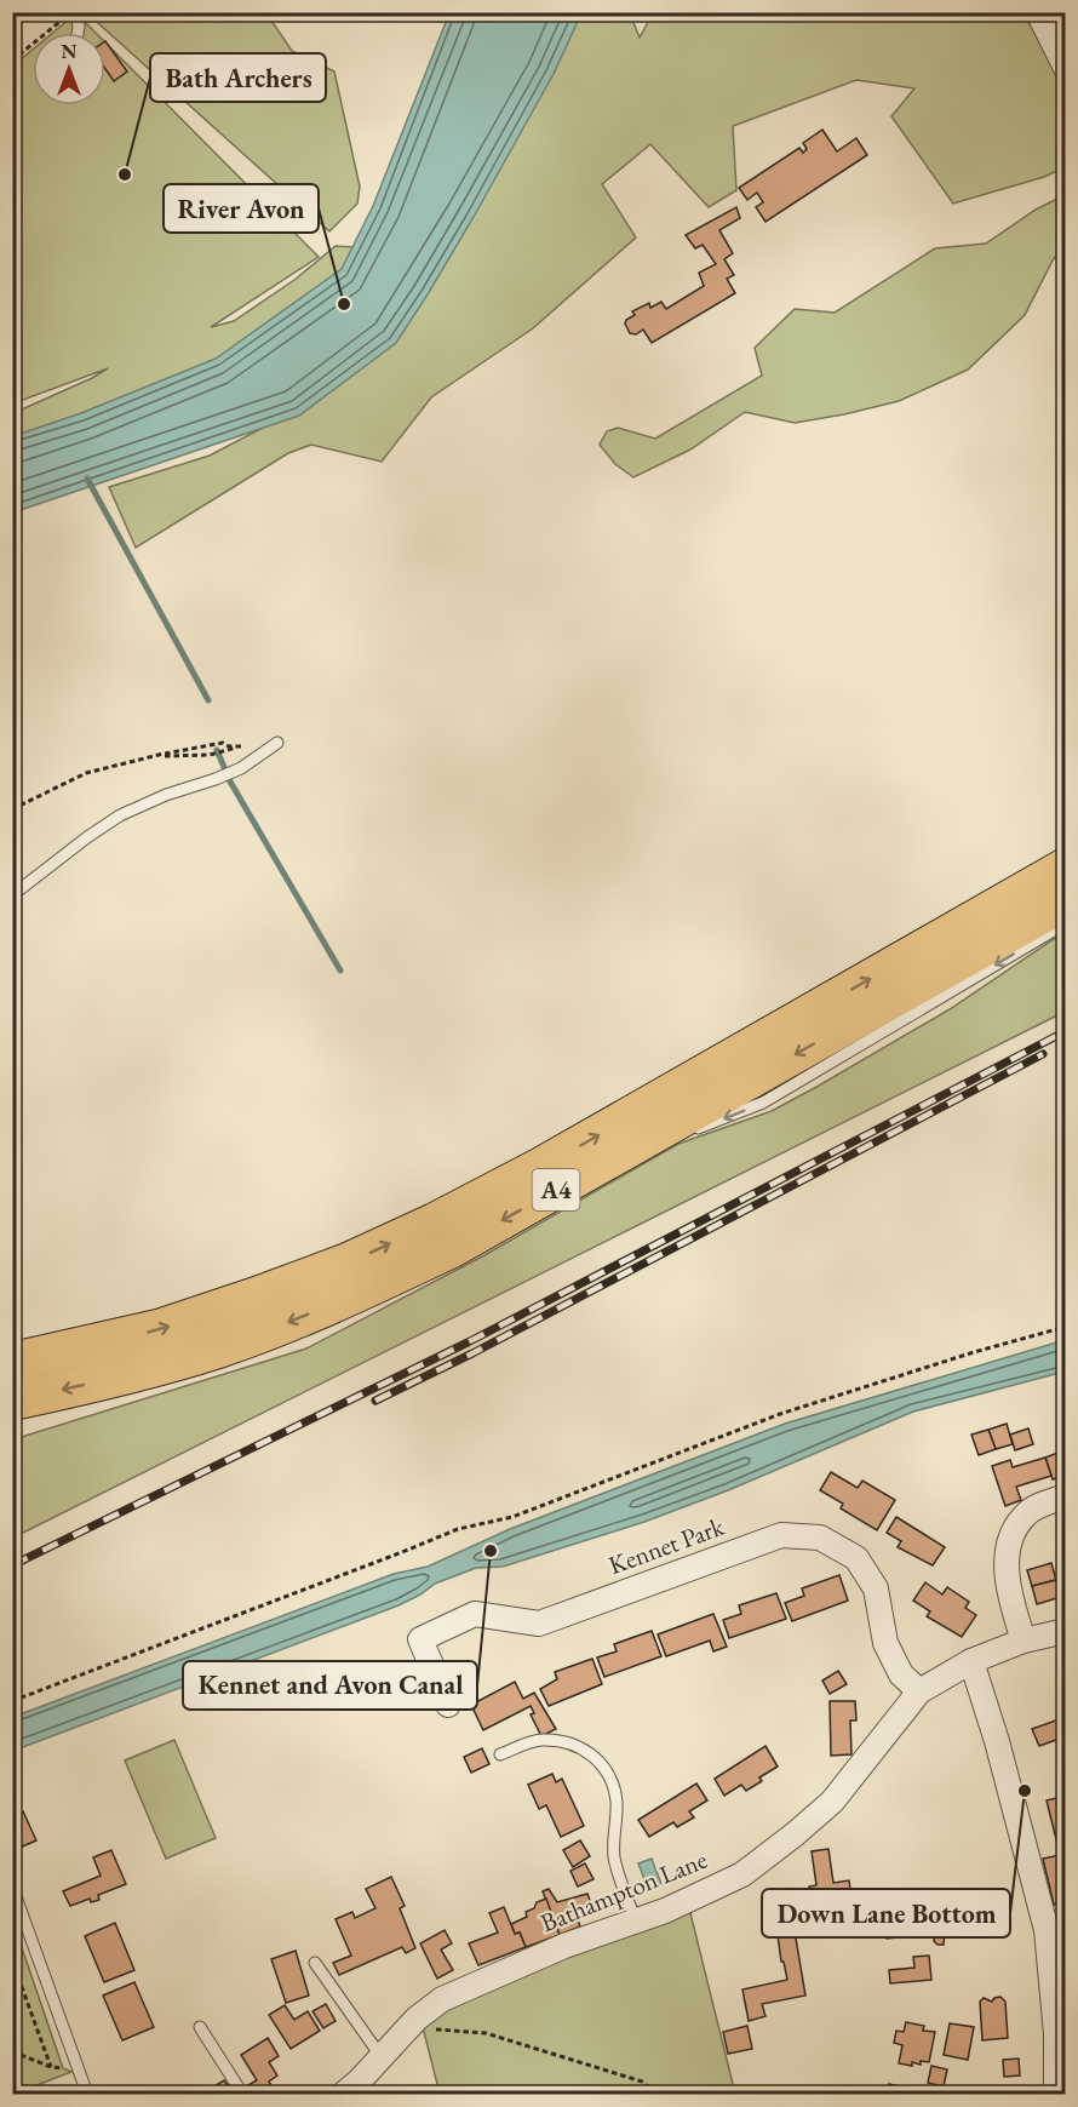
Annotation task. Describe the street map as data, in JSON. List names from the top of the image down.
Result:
{
  "streets": {
    "highway": ["A4"],
    "street": ["Kennet Park", "Bathampton Lane"]
  },
  "crossings": [
    ["Kennet Park", "Bathampton Lane"]
  ],
  "places": [
    "Bath Archers",
    "River Avon",
    "Kennet and Avon Canal",
    "Down Lane Bottom"
  ],
  "north": "top"
}
